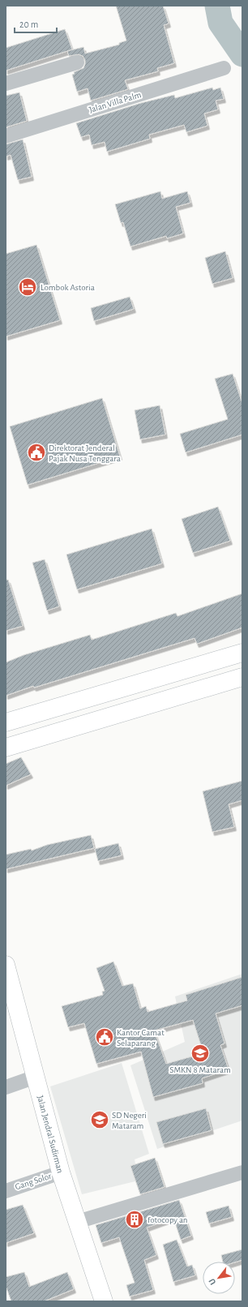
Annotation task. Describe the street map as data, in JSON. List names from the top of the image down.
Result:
{
  "streets": {
    "main road": ["Jalan Jendral Sudirman"],
    "street": ["Jalan Villa Palm", "Gang Solor"]
  },
  "crossings": [
    ["Jalan Jendral Sudirman", "Gang Solor"]
  ],
  "places": {
    "hotel": ["Lombok Astoria"],
    "public building": ["Direktorat Jenderal Pajak Nusa Tenggara", "Kantor Camat Selaparang"],
    "school or university": ["SMKN 8 Mataram", "SD Negeri Mataram"],
    "building": ["fotocopy an"]
  },
  "scale_bar": "20 m",
  "north": "bottom left"
}
